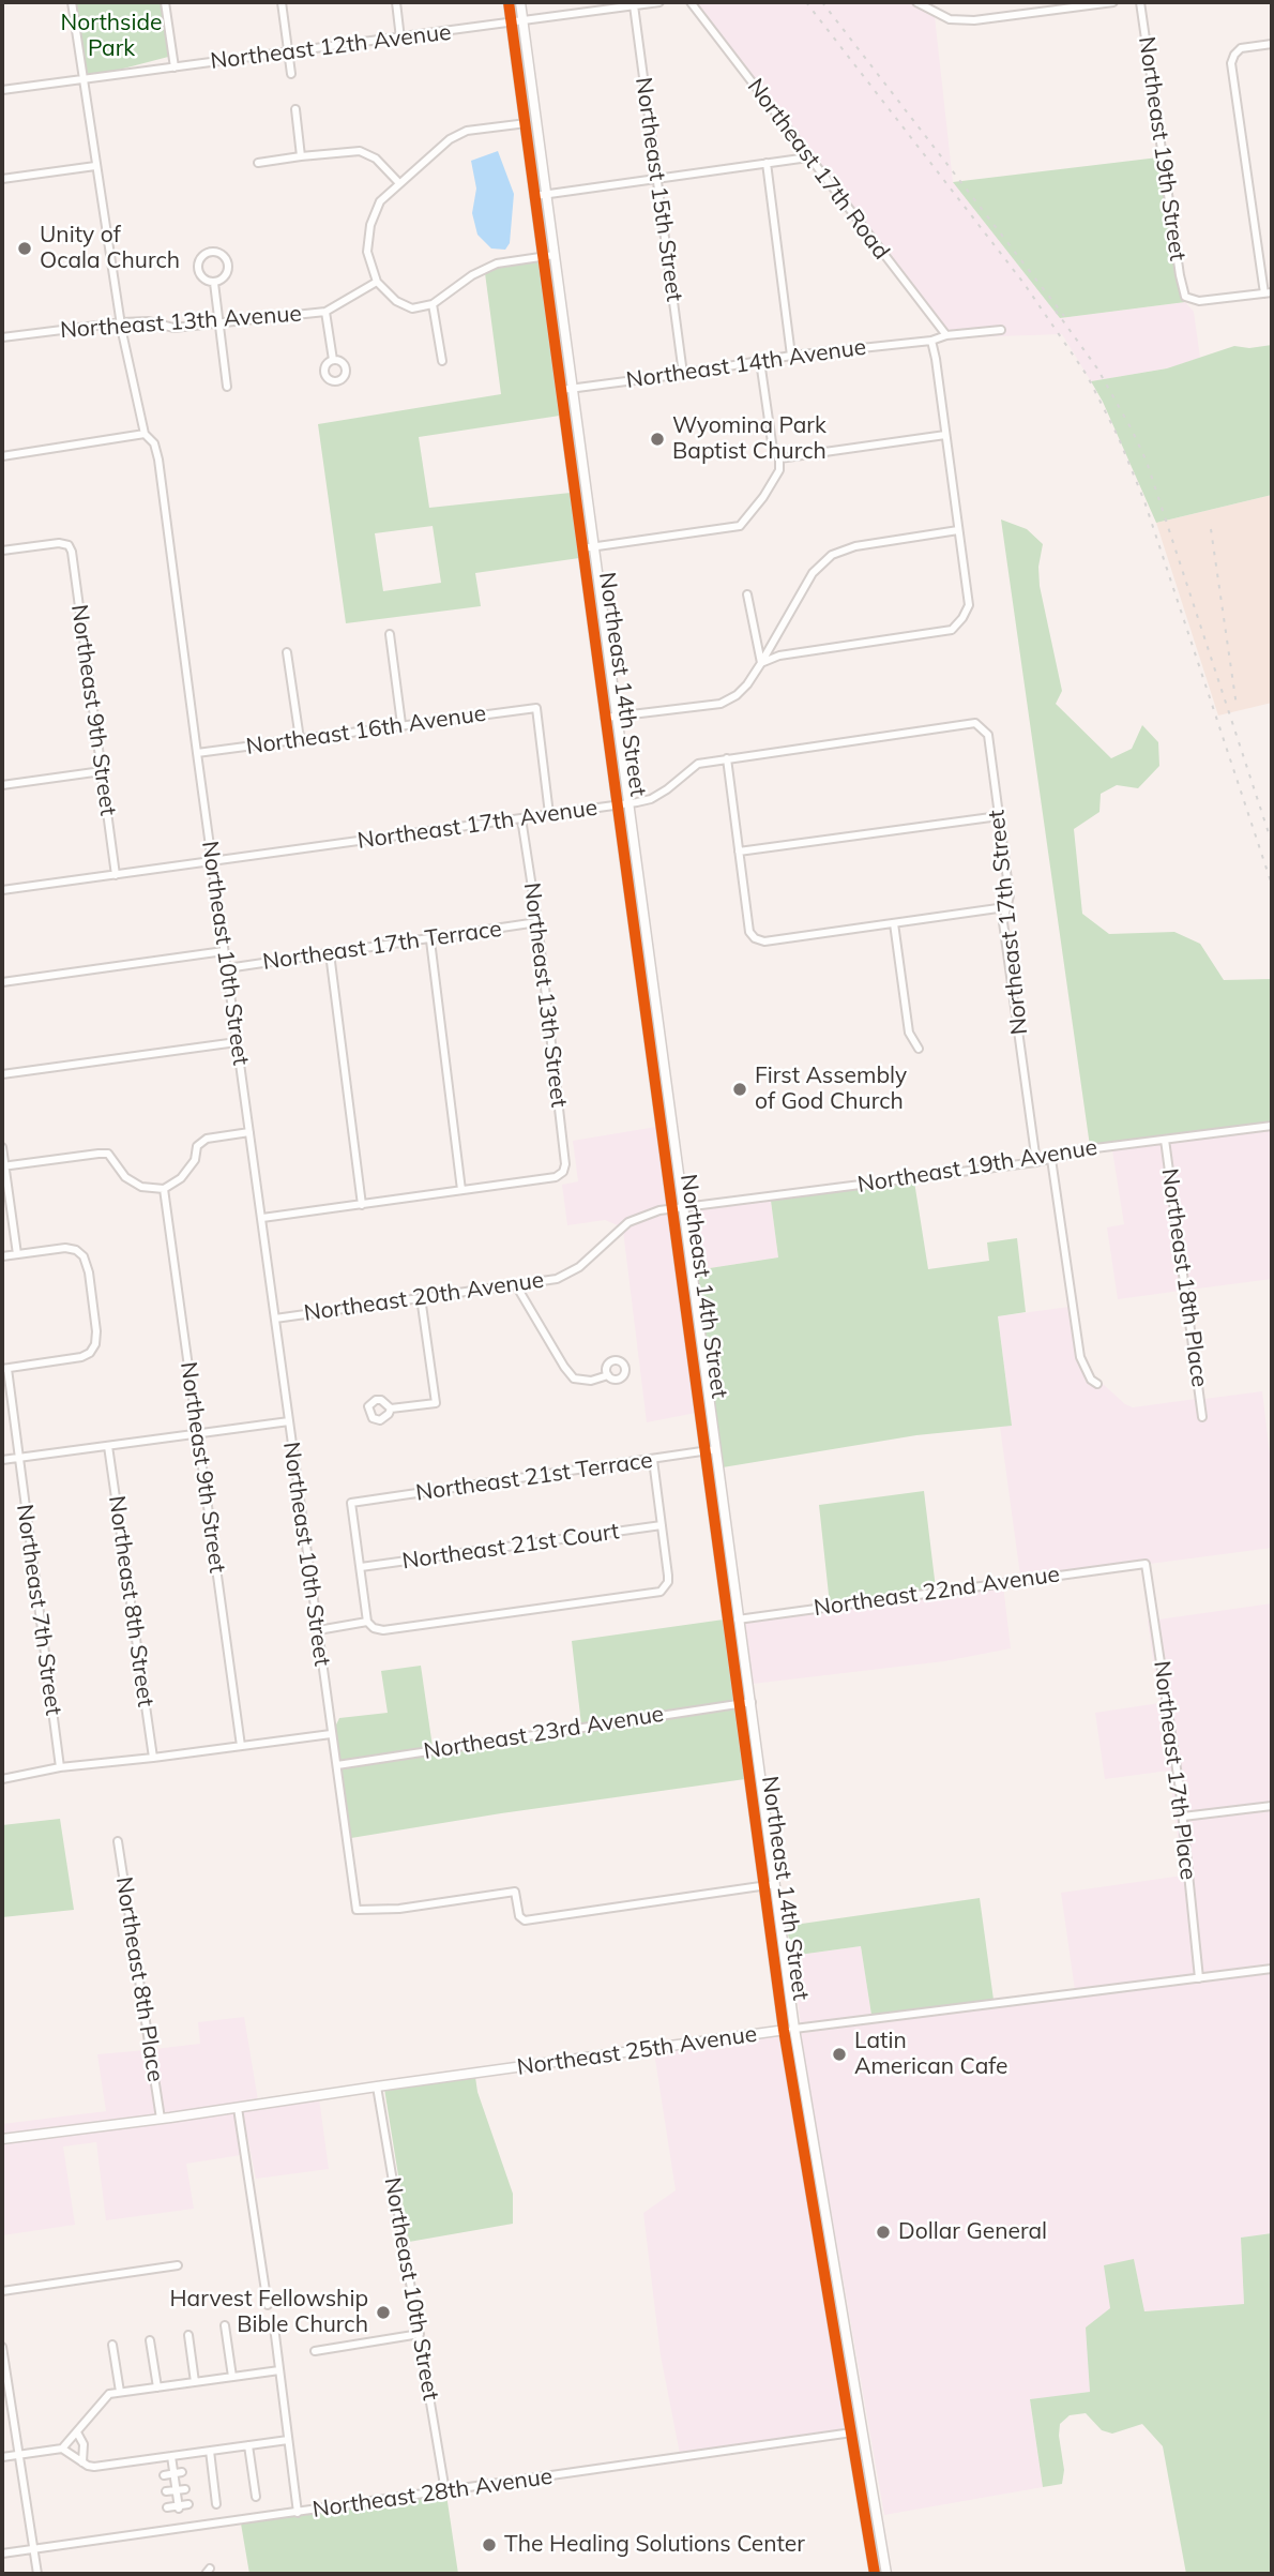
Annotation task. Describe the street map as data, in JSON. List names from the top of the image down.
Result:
{
  "streets": {
    "main road": ["Northeast 14th Street", "Northeast 25th Avenue"],
    "street": [
      "Northeast 12th Avenue",
      "Northeast 19th Street",
      "Northeast 17th Road",
      "Northeast 15th Street",
      "Northeast 13th Avenue",
      "Northeast 14th Avenue",
      "Northeast 9th Street",
      "Northeast 16th Avenue",
      "Northeast 17th Avenue",
      "Northeast 17th Street",
      "Northeast 17th Terrace",
      "Northeast 10th Street",
      "Northeast 13th Street",
      "Northeast 19th Avenue",
      "Northeast 18th Place",
      "Northeast 20th Avenue",
      "Northeast 21st Terrace",
      "Northeast 21st Court",
      "Northeast 22nd Avenue",
      "Northeast 8th Street",
      "Northeast 7th Street",
      "Northeast 23rd Avenue",
      "Northeast 17th Place",
      "Northeast 8th Place",
      "Northeast 28th Avenue"
    ]
  },
  "crossings": [
    ["Northeast 12th Avenue", "Northeast 15th Street"],
    ["Northeast 12th Avenue", "Northeast 14th Street"],
    ["Northeast 12th Avenue", "Northeast 10th Street"],
    ["Northeast 15th Street", "Northeast 14th Avenue"],
    ["Northeast 13th Avenue", "Northeast 10th Street"],
    ["Northeast 14th Avenue", "Northeast 14th Street"],
    ["Northeast 14th Street", "Northeast 17th Avenue"],
    ["Northeast 14th Street", "Northeast 10th Street"],
    ["Northeast 14th Street", "Northeast 19th Avenue"],
    ["Northeast 14th Street", "Northeast 20th Avenue"],
    ["Northeast 14th Street", "Northeast 21st Terrace"],
    ["Northeast 14th Street", "Northeast 22nd Avenue"],
    ["Northeast 14th Street", "Northeast 23rd Avenue"],
    ["Northeast 14th Street", "Northeast 25th Avenue"],
    ["Northeast 14th Street", "Northeast 28th Avenue"],
    ["Northeast 9th Street", "Northeast 17th Avenue"],
    ["Northeast 16th Avenue", "Northeast 17th Avenue"],
    ["Northeast 16th Avenue", "Northeast 10th Street"],
    ["Northeast 17th Avenue", "Northeast 17th Street"],
    ["Northeast 17th Avenue", "Northeast 10th Street"],
    ["Northeast 17th Avenue", "Northeast 13th Street"],
    ["Northeast 17th Street", "Northeast 19th Avenue"],
    ["Northeast 17th Terrace", "Northeast 10th Street"],
    ["Northeast 17th Terrace", "Northeast 13th Street"],
    ["Northeast 10th Street", "Northeast 20th Avenue"],
    ["Northeast 10th Street", "Northeast 23rd Avenue"],
    ["Northeast 10th Street", "Northeast 25th Avenue"],
    ["Northeast 10th Street", "Northeast 28th Avenue"],
    ["Northeast 19th Avenue", "Northeast 18th Place"],
    ["Northeast 19th Avenue", "Northeast 20th Avenue"],
    ["Northeast 21st Terrace", "Northeast 21st Court"],
    ["Northeast 22nd Avenue", "Northeast 17th Place"],
    ["Northeast 17th Place", "Northeast 25th Avenue"],
    ["Northeast 8th Place", "Northeast 25th Avenue"]
  ],
  "parks": ["Northside Park"],
  "places": [
    "Unity of Ocala Church",
    "Wyomina Park Baptist Church",
    "First Assembly of God Church",
    "Latin American Cafe",
    "Dollar General",
    "Harvest Fellowship Bible Church",
    "The Healing Solutions Center"
  ]
}
